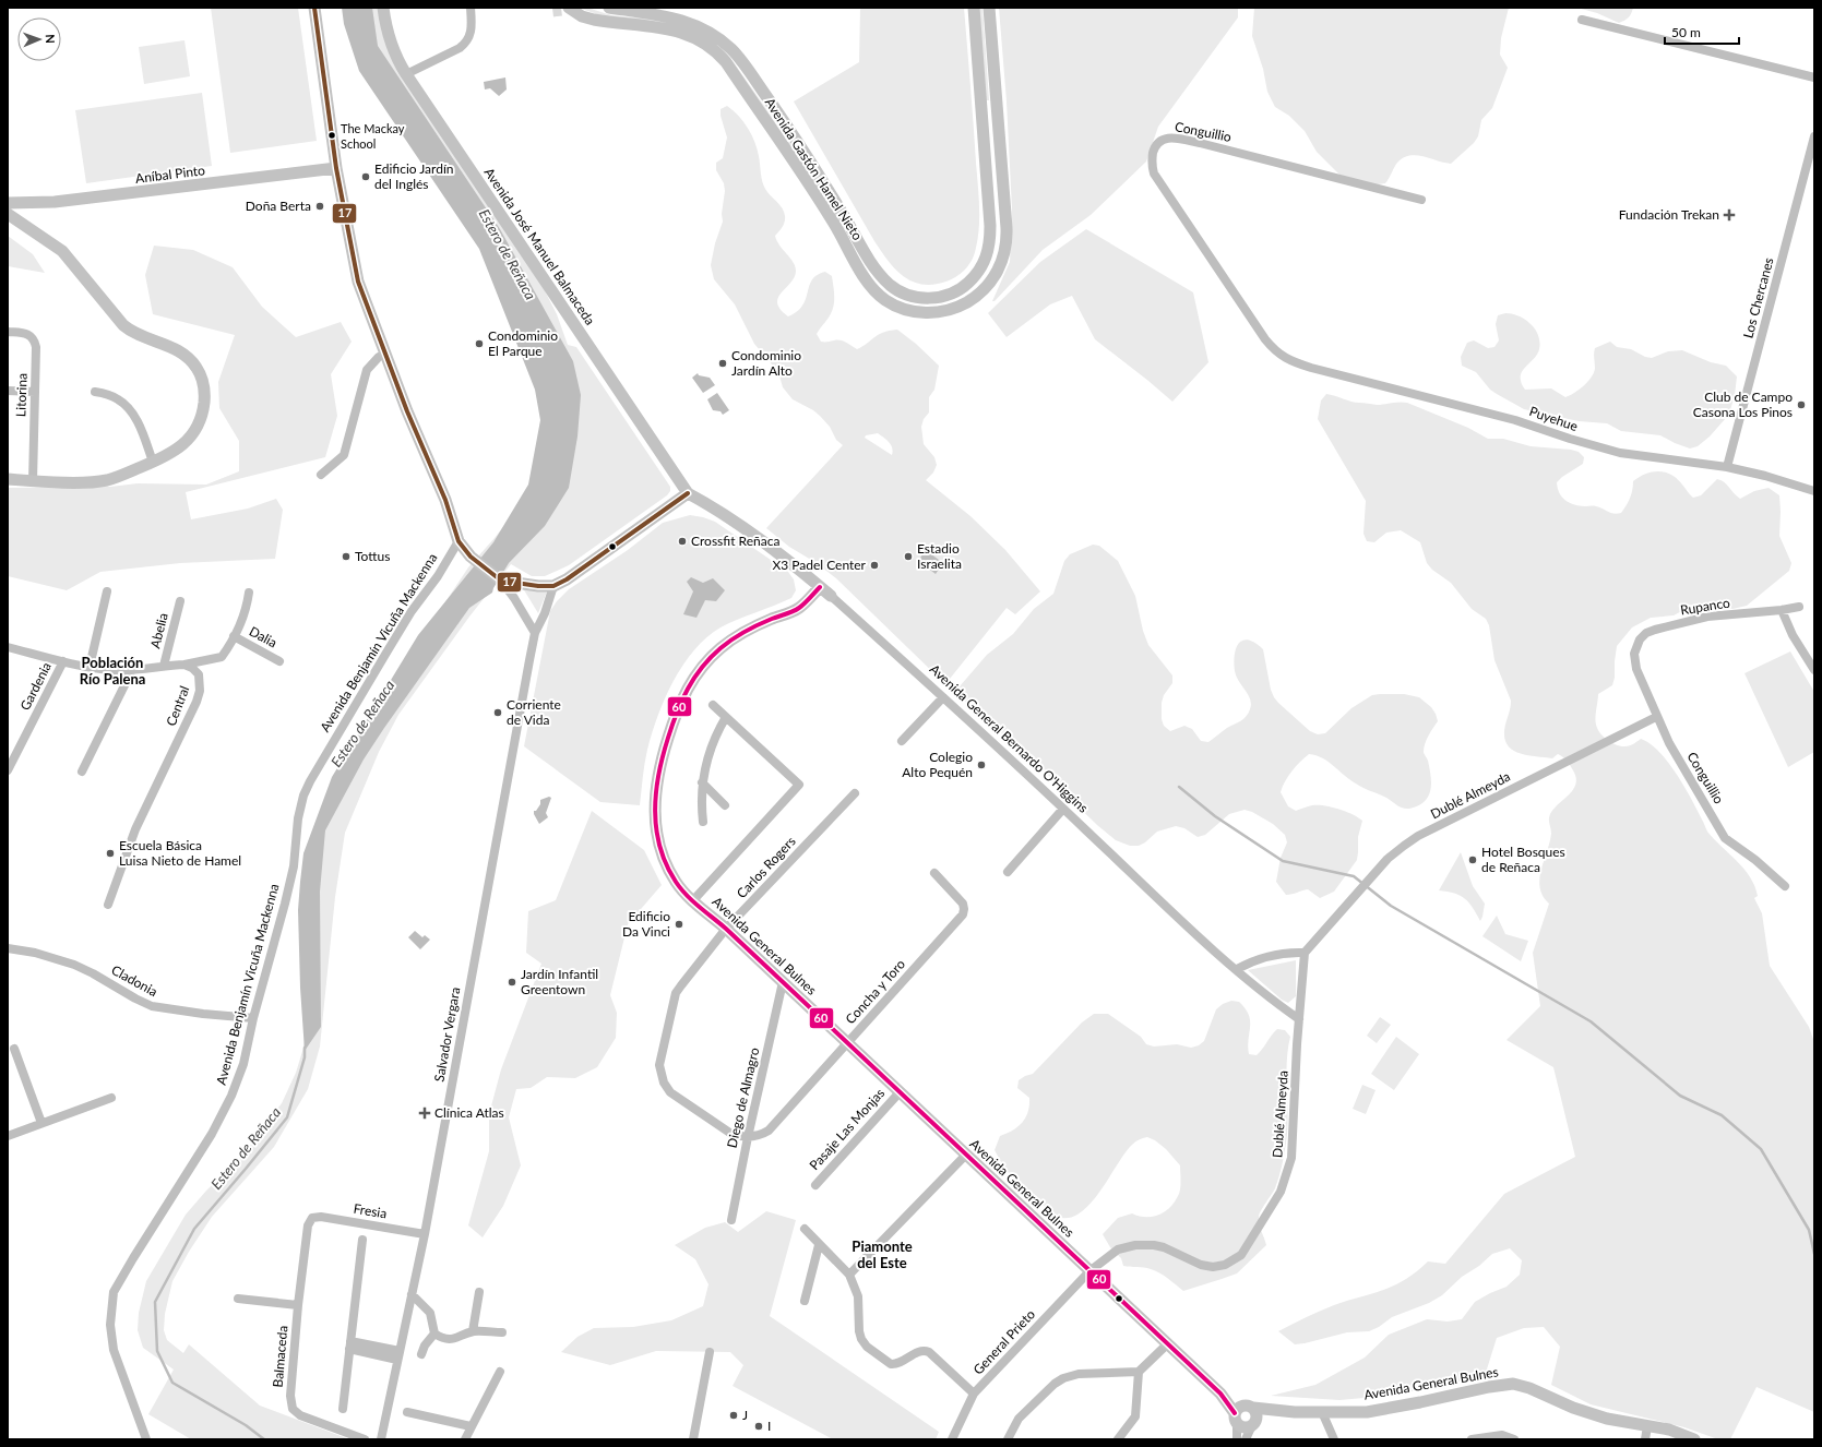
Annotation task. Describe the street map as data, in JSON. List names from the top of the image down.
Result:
{
  "streets": {
    "street": [
      "Conguillio",
      "Avenida Gastón Hamel Nieto",
      "Aníbal Pinto",
      "Avenida José Manuel Balmaceda",
      "Los Chercanes",
      "Litorina",
      "Puyehue",
      "Rupanco",
      "Abelia",
      "Dalia",
      "Avenida Benjamín Vicuña Mackenna",
      "Gardenia",
      "Central",
      "Avenida General Bernardo O'Higgins",
      "Dublé Almeyda",
      "Carlos Rogers",
      "Avenida General Bulnes",
      "Cladonia",
      "Concha y Toro",
      "Salvador Vergara",
      "Diego de Almagro",
      "Pasaje Las Monjas",
      "Fresia",
      "General Prieto",
      "Balmaceda"
    ]
  },
  "crossings": [
    ["Conguillio", "Puyehue"],
    ["Conguillio", "Rupanco"],
    ["Conguillio", "Dublé Almeyda"],
    ["Avenida José Manuel Balmaceda", "Avenida General Bernardo O'Higgins"],
    ["Los Chercanes", "Puyehue"],
    ["Abelia", "Central"],
    ["Avenida Benjamín Vicuña Mackenna", "Cladonia"],
    ["Gardenia", "Central"],
    ["Avenida General Bernardo O'Higgins", "Dublé Almeyda"],
    ["Avenida General Bernardo O'Higgins", "Avenida General Bulnes"],
    ["Dublé Almeyda", "Avenida General Bulnes"],
    ["Dublé Almeyda", "General Prieto"],
    ["Carlos Rogers", "Avenida General Bulnes"],
    ["Carlos Rogers", "Concha y Toro"],
    ["Carlos Rogers", "Diego de Almagro"],
    ["Avenida General Bulnes", "Concha y Toro"],
    ["Avenida General Bulnes", "Diego de Almagro"],
    ["Avenida General Bulnes", "Pasaje Las Monjas"],
    ["Avenida General Bulnes", "General Prieto"],
    ["Concha y Toro", "Diego de Almagro"],
    ["Salvador Vergara", "Fresia"],
    ["Fresia", "Balmaceda"]
  ],
  "districts": ["Población Río Palena", "Piamonte del Este"],
  "water": ["Estero de Reñaca"],
  "places": {
    "other": [
      "The Mackay School",
      "Edificio Jardín del Inglés",
      "Doña Berta",
      "Condominio El Parque",
      "Condominio Jardín Alto",
      "Club de Campo Casona Los Pinos",
      "Crossfit Reñaca",
      "Tottus",
      "Estadio Israelita",
      "X3 Padel Center",
      "Corriente de Vida",
      "Colegio Alto Pequén",
      "Escuela Básica Luisa Nieto de Hamel",
      "Hotel Bosques de Reñaca",
      "Edificio Da Vinci",
      "Jardín Infantil Greentown",
      "J",
      "I"
    ],
    "health": ["Fundación Trekan", "Clínica Atlas"]
  },
  "lines": ["transit line 17", "transit line 60"],
  "scale_bar": "50 m",
  "north": "right"
}
